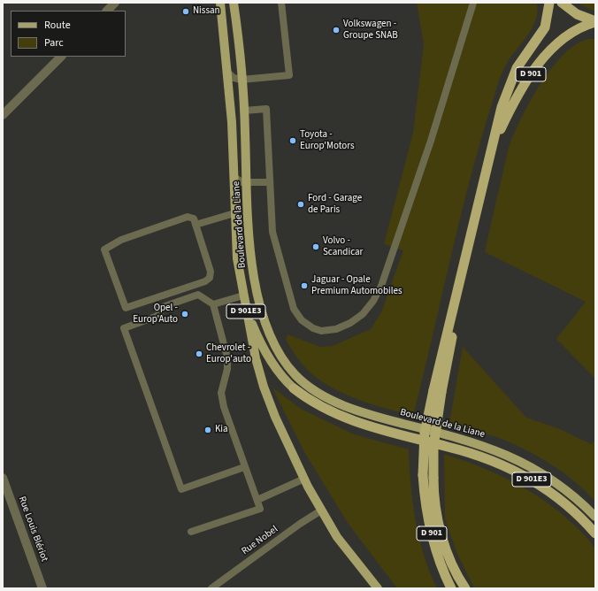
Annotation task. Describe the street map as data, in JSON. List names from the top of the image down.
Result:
{
  "streets": {
    "highway": ["D 901", "D 901E3"],
    "main road": ["Boulevard de la Liane"],
    "street": ["Rue Louis Blériot"],
    "lane": ["Rue Nobel"]
  },
  "crossings": [
    ["Boulevard de la Liane", "D 901E3"],
    ["Boulevard de la Liane", "Rue Nobel"]
  ],
  "places": [
    "Nissan",
    "Volkswagen - Groupe SNAB",
    "Toyota - Europ'Motors",
    "Ford - Garage de Paris",
    "Volvo - Scandicar",
    "Jaguar - Opale Premium Automobiles",
    "Opel - Europ'Auto",
    "Chevrolet - Europ'auto",
    "Kia"
  ],
  "legend": ["Route", "Parc"]
}
